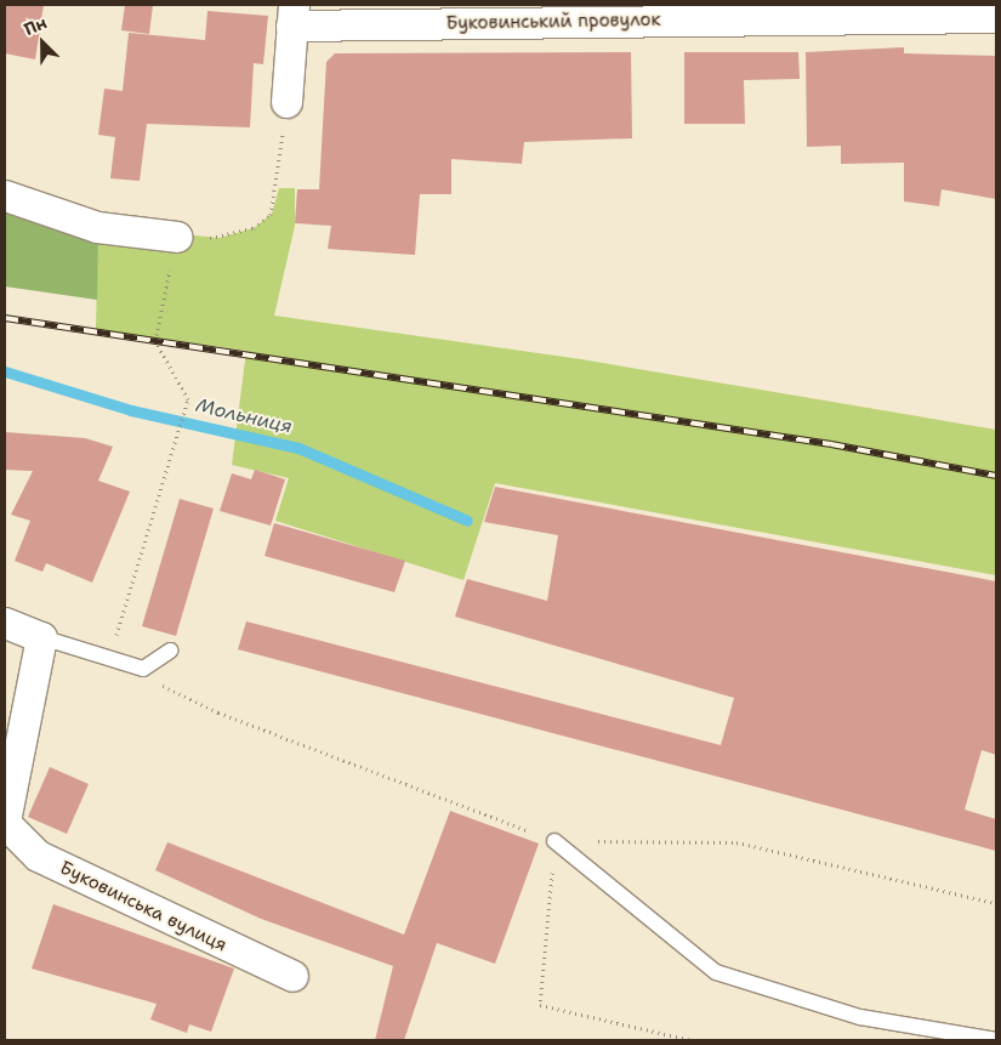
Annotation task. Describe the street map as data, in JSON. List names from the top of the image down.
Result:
{
  "streets": {
    "street": ["Буковинський провулок", "Буковинська вулиця"]
  },
  "water": ["Мольниця"],
  "north": "top left"
}
